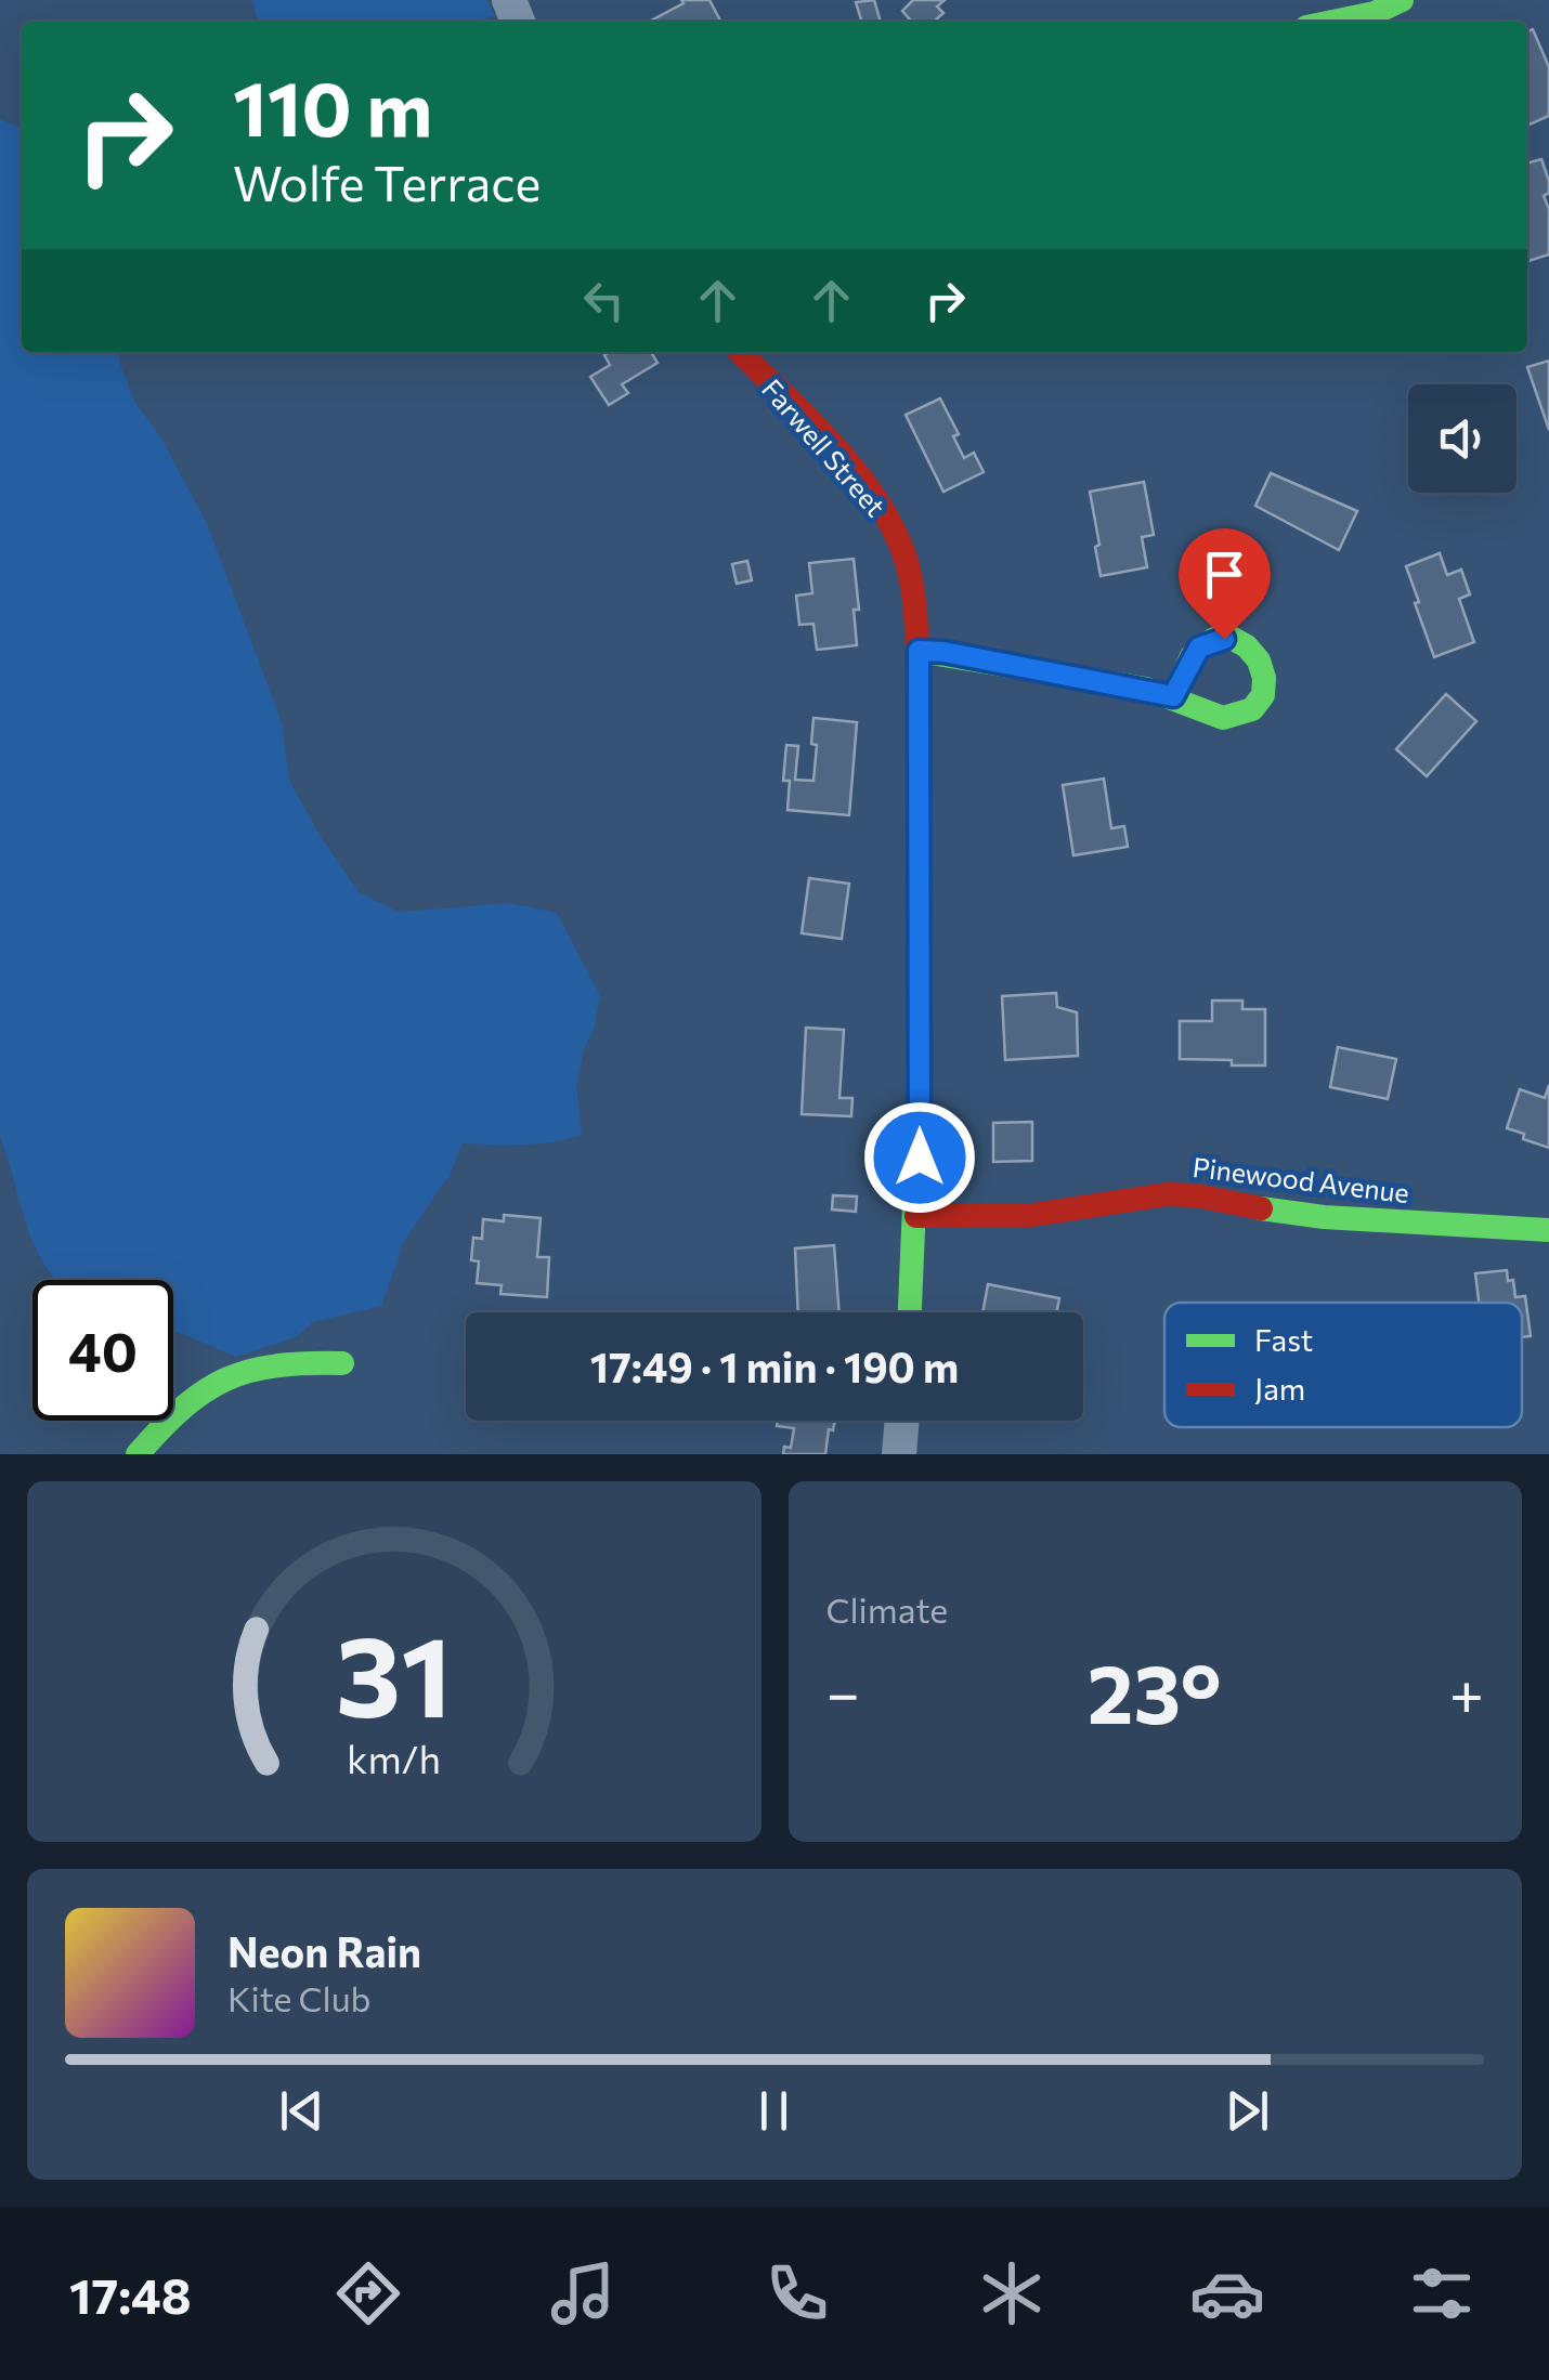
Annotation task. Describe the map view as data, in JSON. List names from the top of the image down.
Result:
{
  "streets": {
    "street": ["Farwell Street", "Pinewood Avenue"]
  },
  "crossings": [
    ["Farwell Street", "Pinewood Avenue"]
  ],
  "legend": ["Fast", "Jam"],
  "page": {
    "turn": ["110 m", "Wolfe Terrace"],
    "limit": "40",
    "trip": "17:49 · 1 min · 190 m",
    "tile": "Climate",
    "heat": ["−", "23°", "+"],
    "song": ["Neon Rain", "Kite Club"],
    "tabs": "17:48",
    "gauge": ["31", "km/h"]
  }
}
